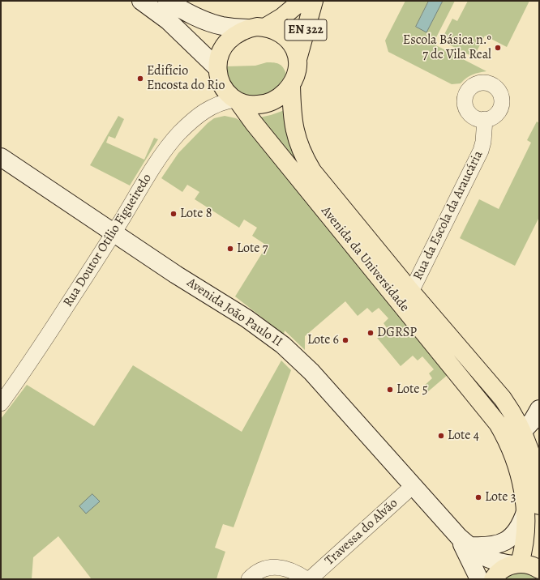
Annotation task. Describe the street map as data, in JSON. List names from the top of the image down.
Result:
{
  "streets": {
    "main road": ["EN 322", "Avenida da Universidade"],
    "street": [
      "Rua da Escola da Araucária",
      "Rua Doutor Otílio Figueiredo",
      "Avenida João Paulo II",
      "Travessa do Alvão"
    ]
  },
  "crossings": [
    ["EN 322", "Rua Doutor Otílio Figueiredo"],
    ["EN 322", "Avenida da Universidade"],
    ["Rua da Escola da Araucária", "Avenida da Universidade"],
    ["Rua Doutor Otílio Figueiredo", "Avenida da Universidade"],
    ["Rua Doutor Otílio Figueiredo", "Avenida João Paulo II"],
    ["Avenida João Paulo II", "Travessa do Alvão"]
  ],
  "places": [
    "Escola Básica n.º 7 de Vila Real",
    "Edifício Encosta do Rio",
    "Lote 8",
    "Lote 7",
    "DGRSP",
    "Lote 6",
    "Lote 5",
    "Lote 4",
    "Lote 3"
  ]
}
